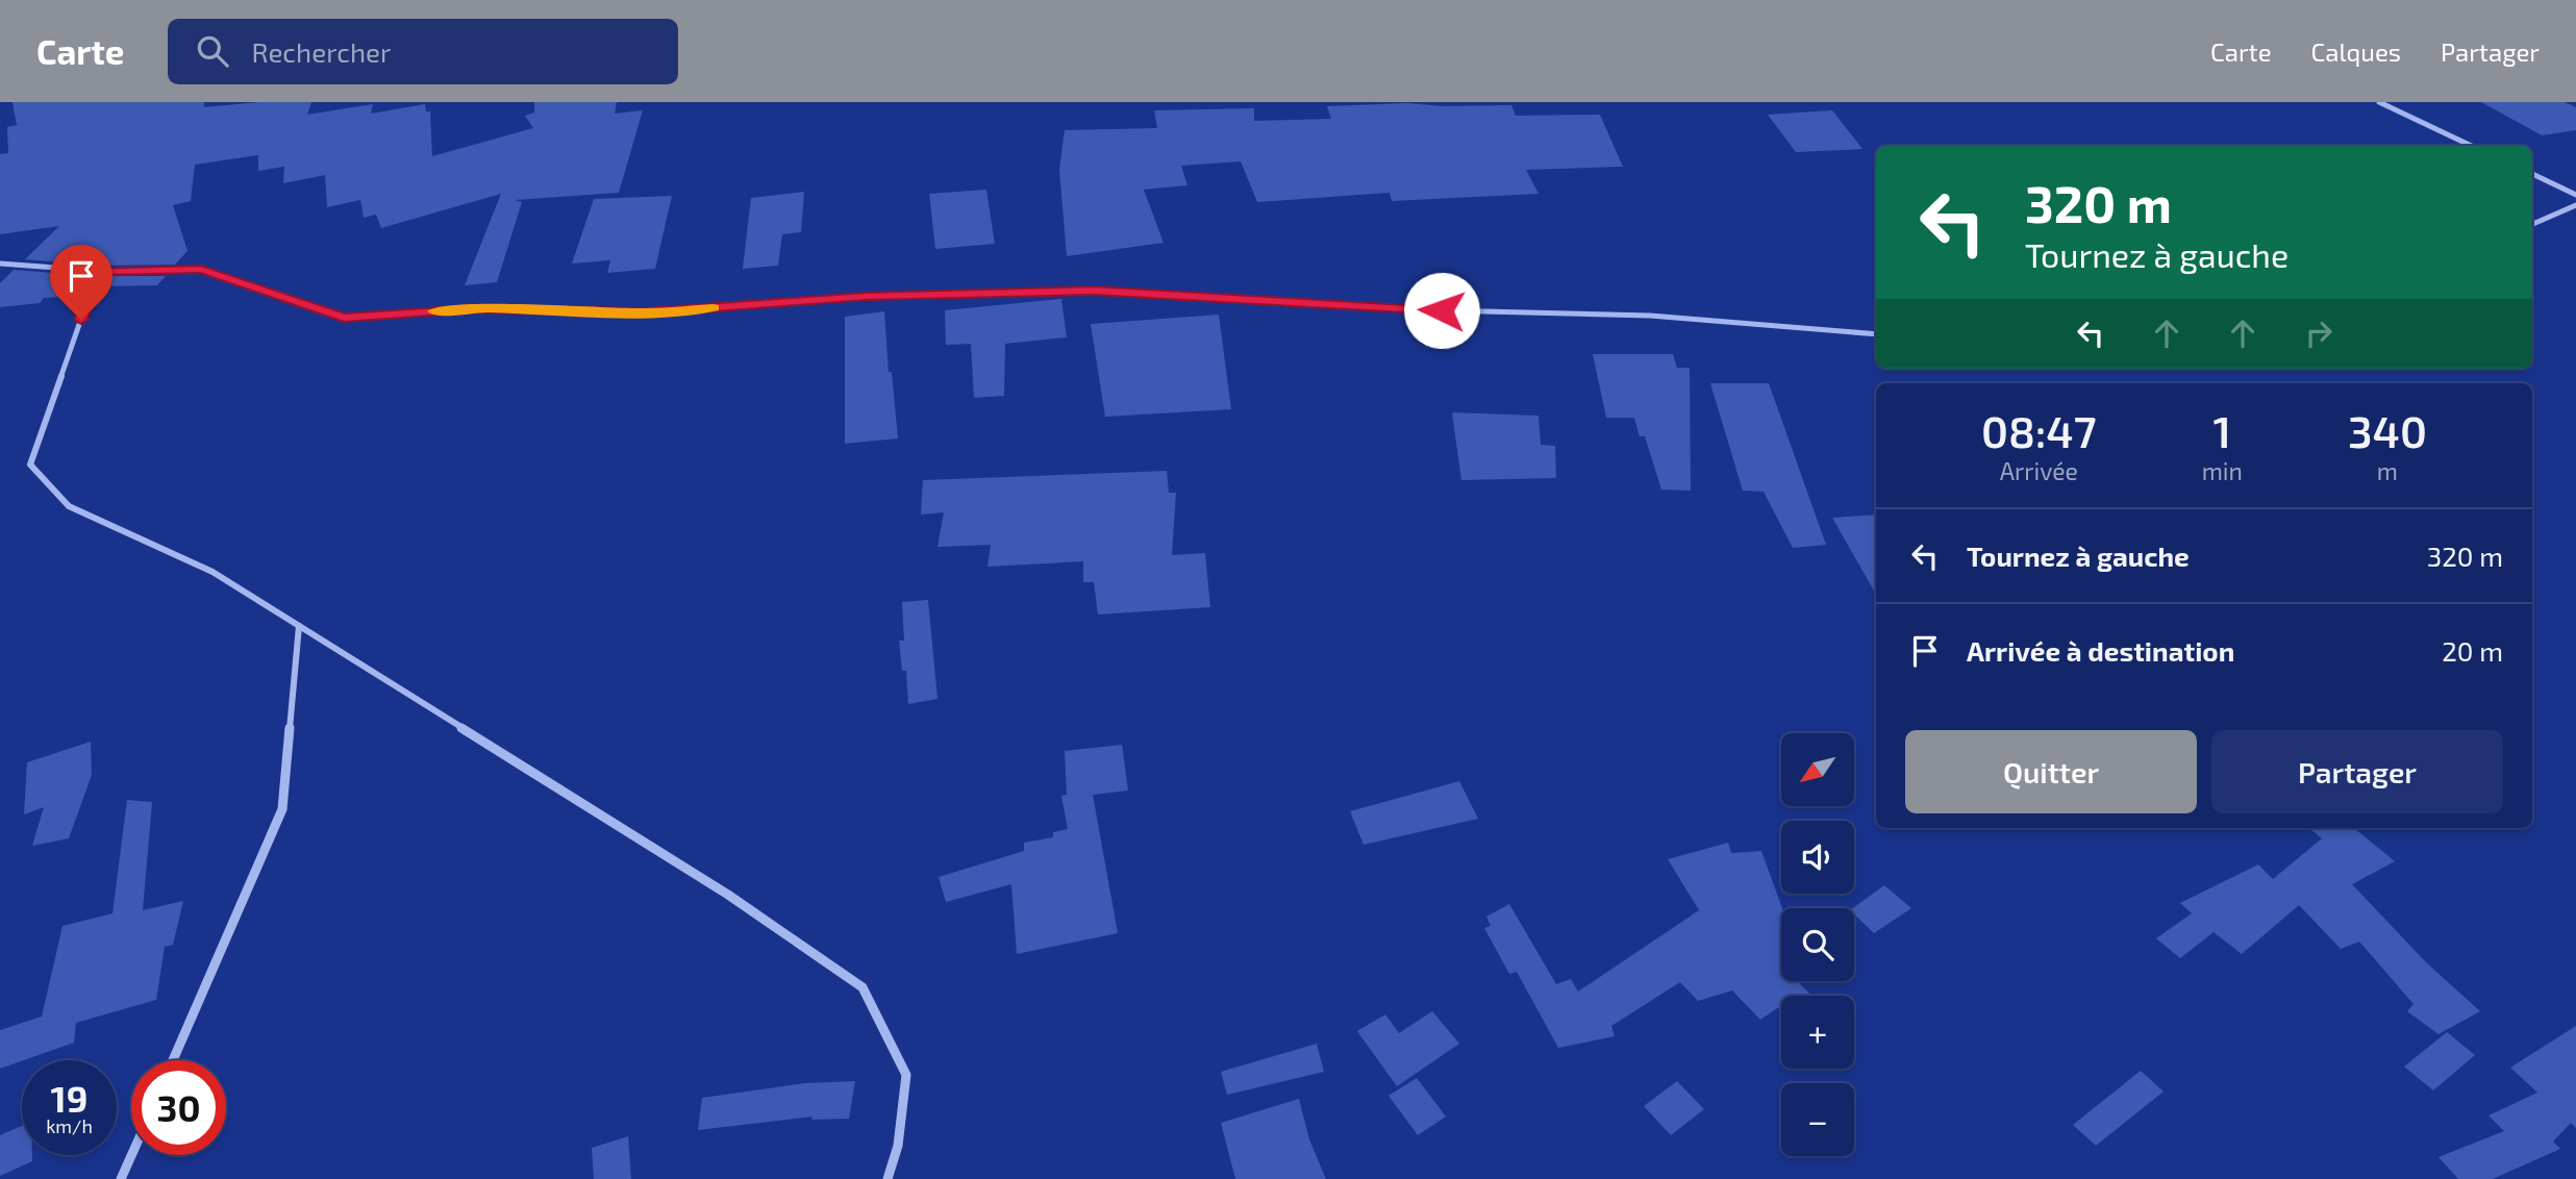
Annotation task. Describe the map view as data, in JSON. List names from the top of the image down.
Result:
{
  "north": "bottom left",
  "page": {
    "header": "Carte",
    "search": "Rechercher",
    "nav": ["Carte", "Calques", "Partager"],
    "turn": ["320 m", "Tournez à gauche"],
    "eta": [
      "08:47",
      "Arrivée",
      "1",
      "min",
      "340",
      "m"
    ],
    "list": [
      {
        "name": "Tournez à gauche",
        "value": "320 m"
      },
      {
        "name": "Arrivée à destination",
        "value": "20 m"
      }
    ],
    "buttons": ["Quitter", "Partager"],
    "map_buttons": ["+", "−"],
    "speed": "19 km/h",
    "limit": "30"
  }
}
